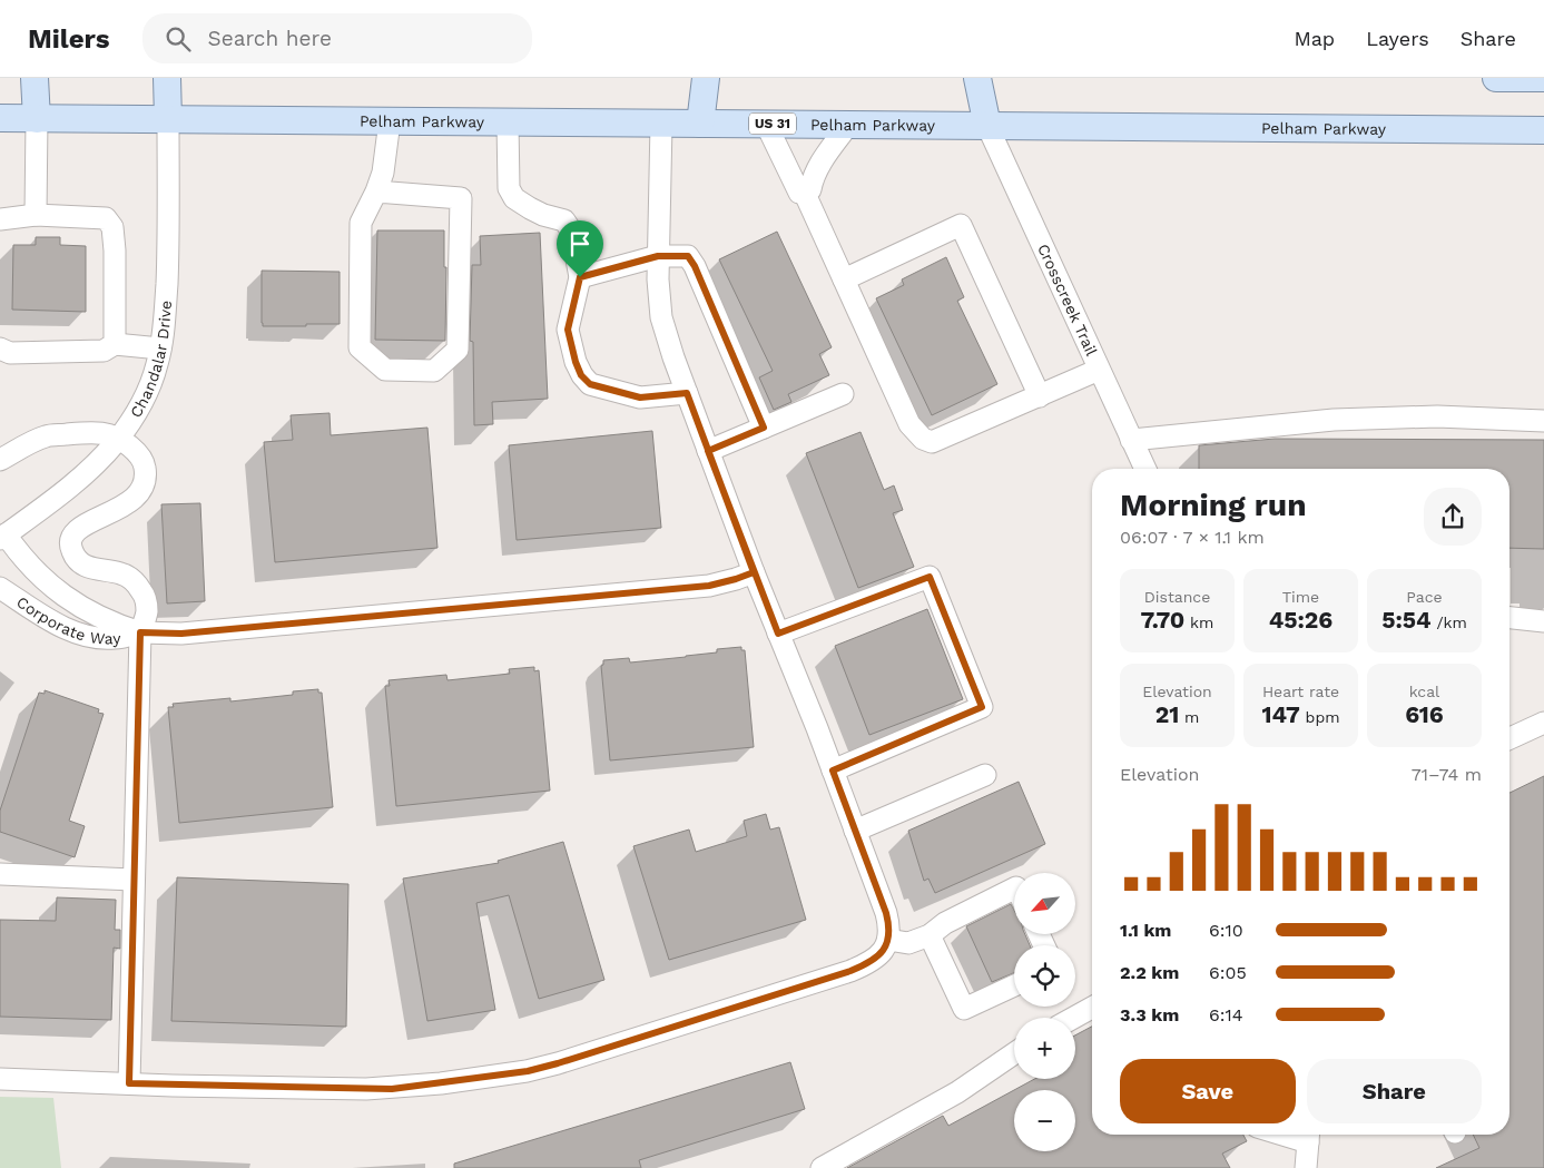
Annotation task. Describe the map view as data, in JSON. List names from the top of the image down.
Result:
{
  "streets": {
    "main road": ["Pelham Parkway", "US 31"],
    "street": ["Crosscreek Trail", "Chandalar Drive", "Corporate Way"]
  },
  "crossings": [
    ["Pelham Parkway", "Crosscreek Trail"],
    ["Pelham Parkway", "Chandalar Drive"],
    ["Chandalar Drive", "Corporate Way"]
  ],
  "north": "bottom left",
  "page": {
    "header": "Milers",
    "search": "Search here",
    "nav": ["Map", "Layers", "Share"],
    "heading": ["Morning run", "06:07 · 7 × 1.1 km"],
    "stats": [
      ["Distance", "7.70 km"],
      ["Time", "45:26"],
      ["Pace", "5:54 /km"],
      ["Elevation", "21 m"],
      ["Heart rate", "147 bpm"],
      ["kcal", "616"]
    ],
    "chart": ["Elevation", "71–74 m"],
    "map_buttons": ["+", "−"],
    "list": [
      {
        "name": "1.1 km",
        "note": "6:10"
      },
      {
        "name": "2.2 km",
        "note": "6:05"
      },
      {
        "name": "3.3 km",
        "note": "6:14"
      }
    ],
    "buttons": ["Save", "Share"]
  }
}
